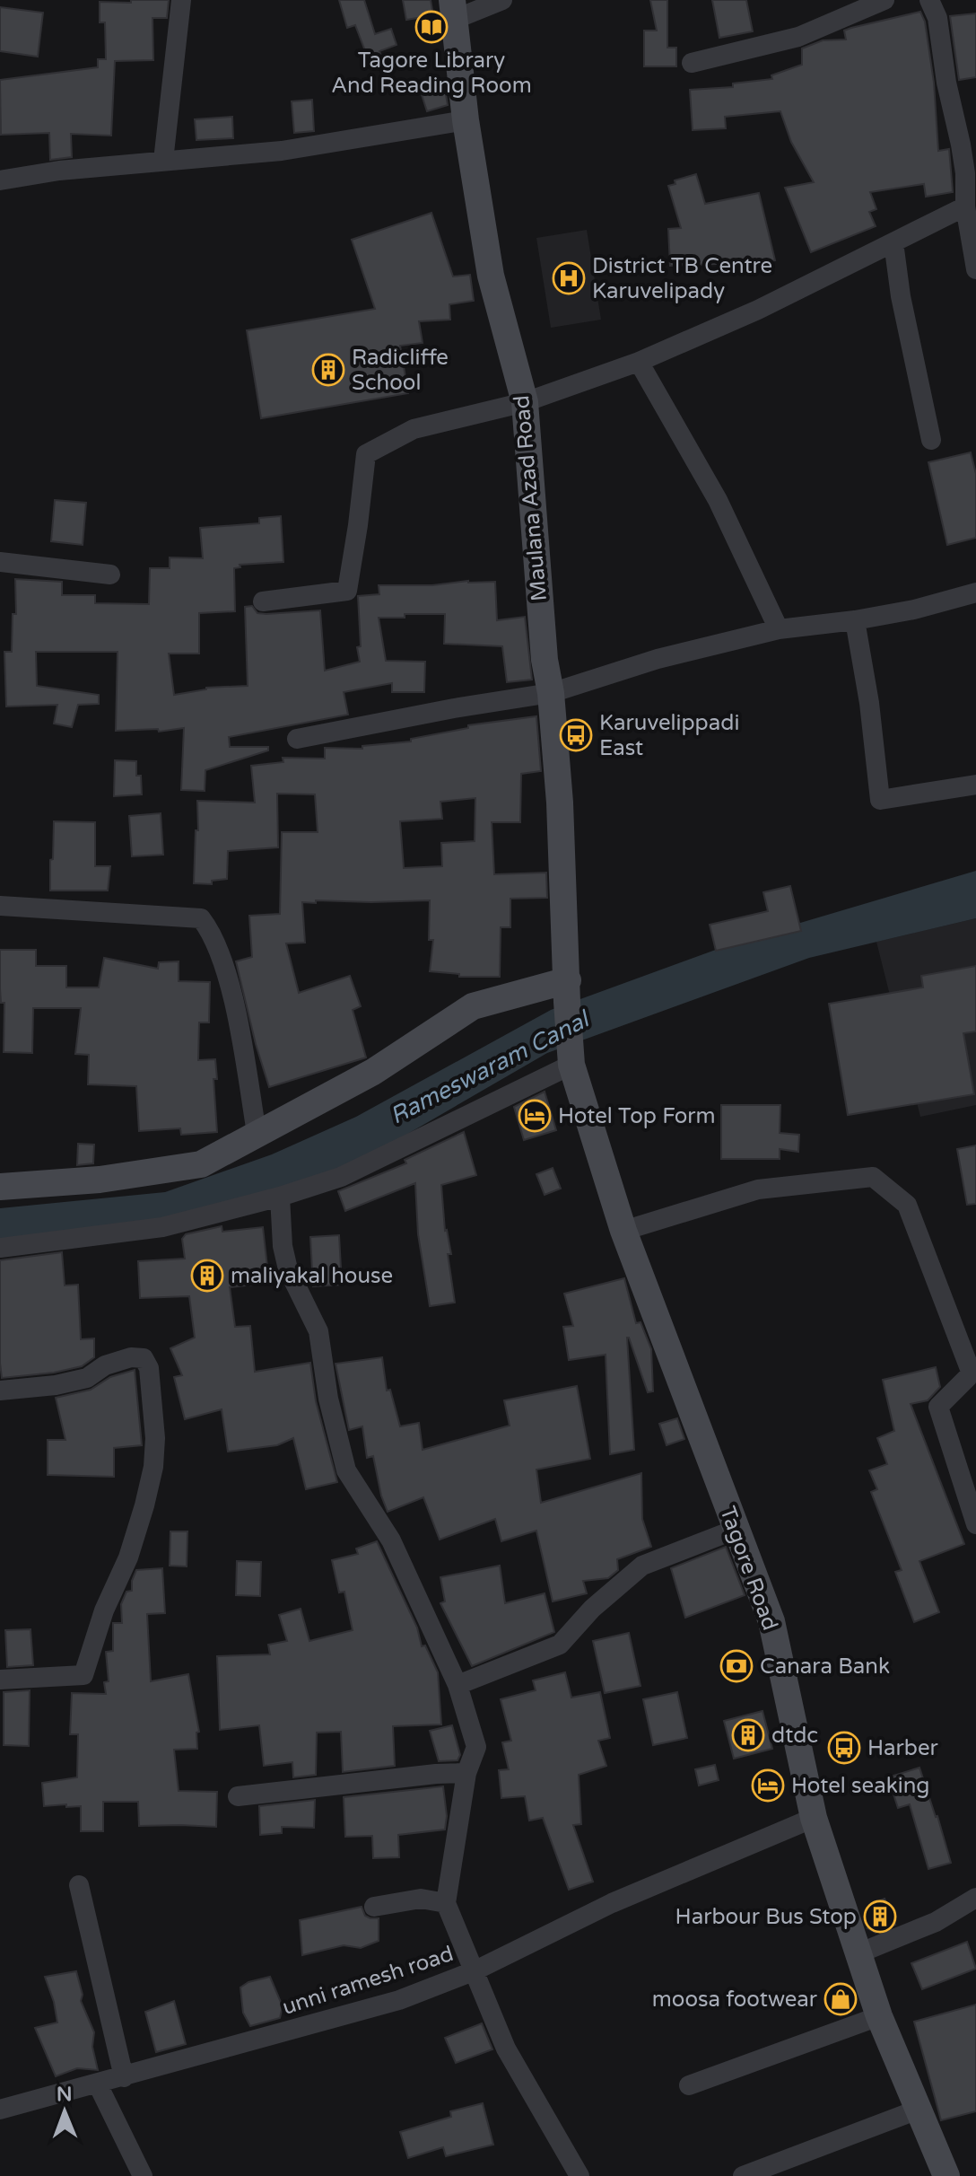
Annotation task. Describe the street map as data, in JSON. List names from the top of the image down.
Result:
{
  "streets": {
    "main road": ["Maulana Azad Road", "Tagore Road"],
    "street": ["unni ramesh road"]
  },
  "crossings": [
    ["Maulana Azad Road", "Tagore Road"],
    ["Tagore Road", "unni ramesh road"]
  ],
  "water": ["Rameswaram Canal"],
  "places": {
    "library": ["Tagore Library And Reading Room"],
    "hospital": ["District TB Centre Karuvelipady"],
    "building": [
      "Radicliffe School",
      "maliyakal house",
      "dtdc",
      "Harbour Bus Stop"
    ],
    "bus stop": ["Karuvelippadi East", "Harber"],
    "hotel": ["Hotel Top Form", "Hotel seaking"],
    "bank": ["Canara Bank"],
    "shop": ["moosa footwear"]
  },
  "north": "top"
}
